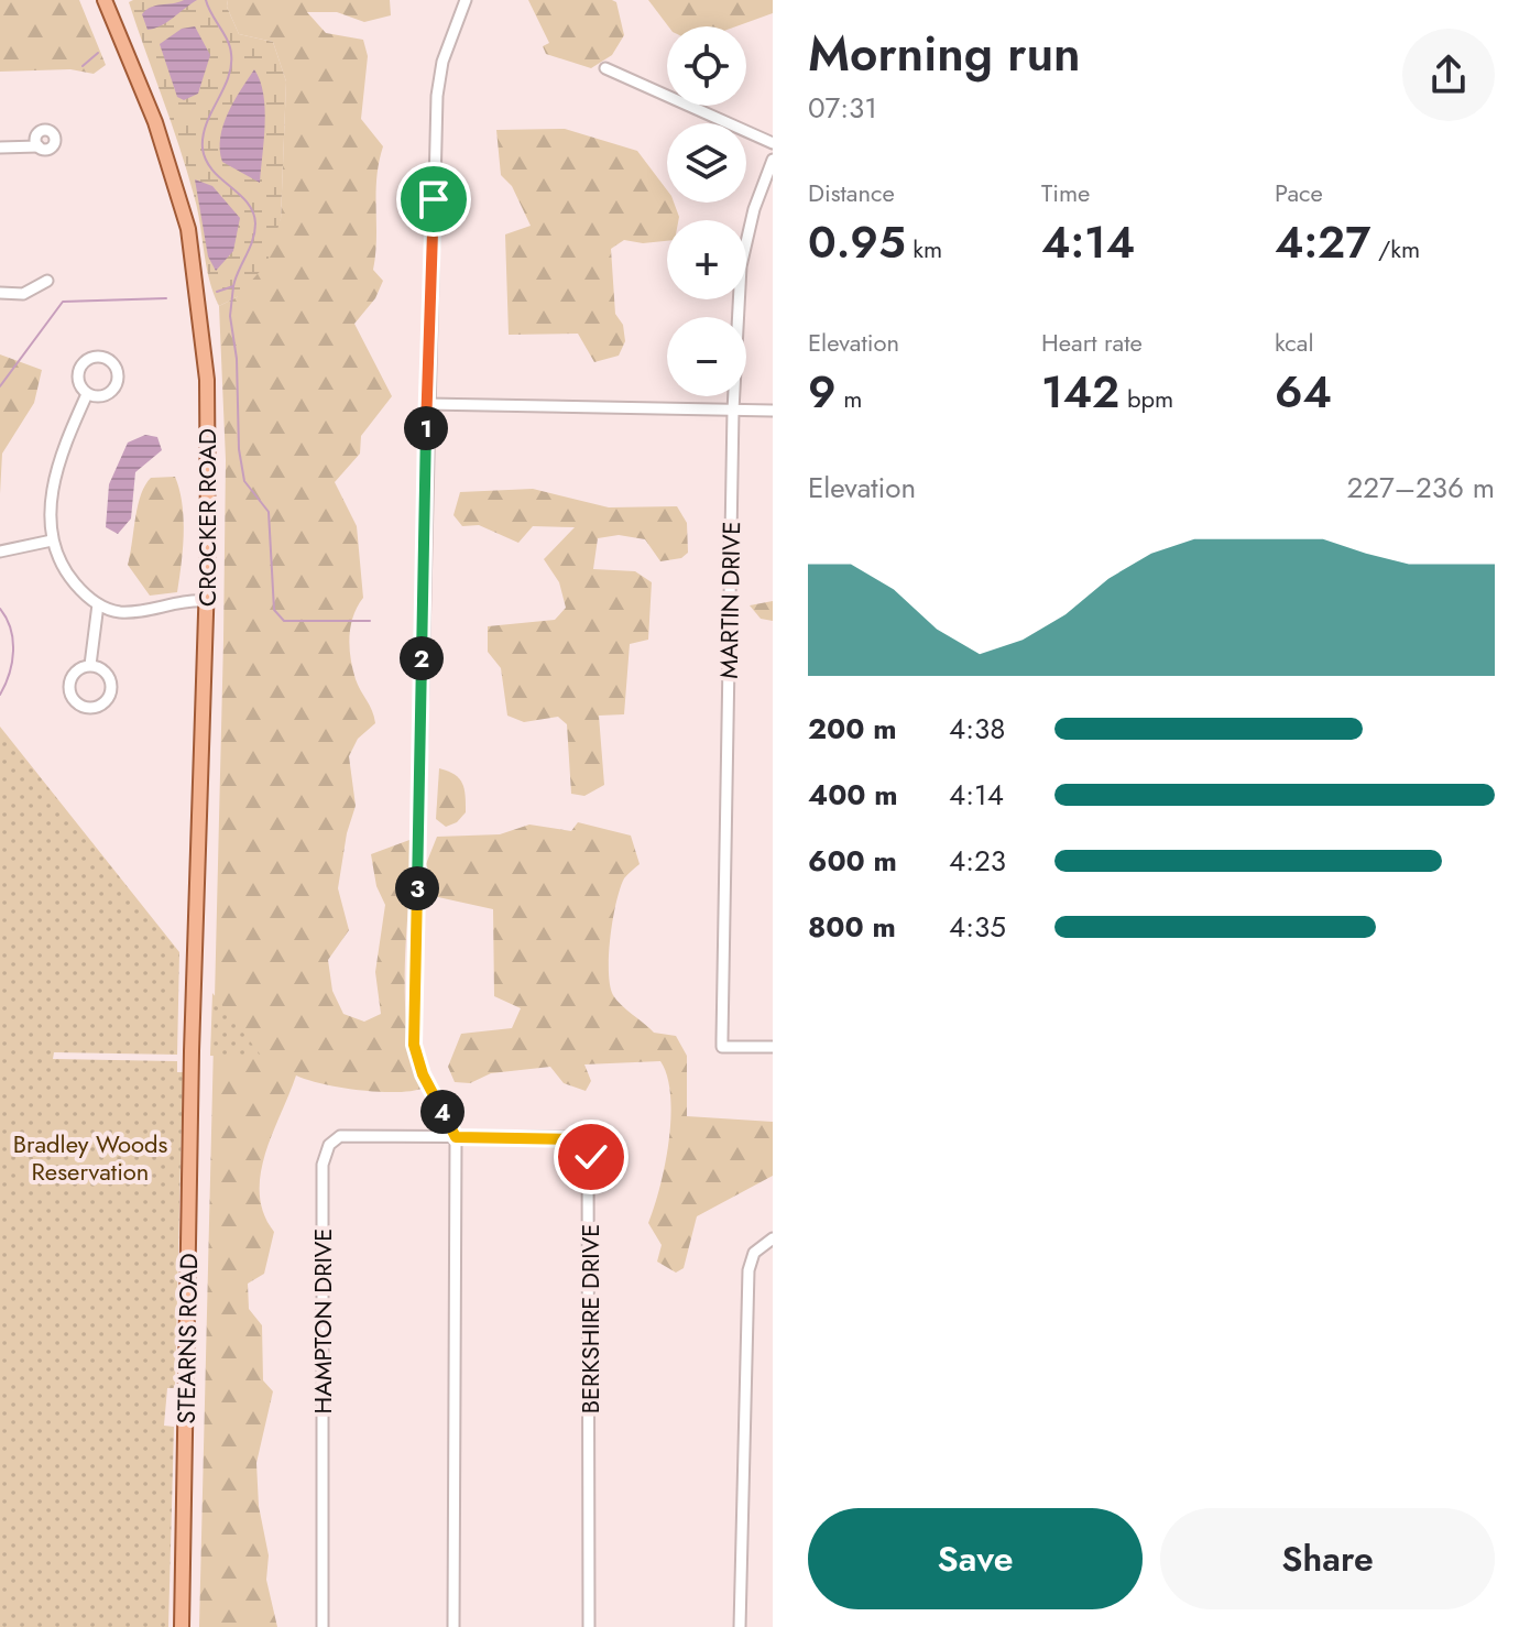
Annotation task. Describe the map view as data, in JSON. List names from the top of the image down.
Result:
{
  "streets": {
    "main road": ["CROCKER ROAD", "STEARNS ROAD"],
    "street": ["MARTIN DRIVE", "BERKSHIRE DRIVE", "HAMPTON DRIVE"]
  },
  "crossings": [
    ["CROCKER ROAD", "STEARNS ROAD"],
    ["BERKSHIRE DRIVE", "HAMPTON DRIVE"]
  ],
  "parks": ["Bradley Woods Reservation"],
  "page": {
    "heading": ["Morning run", "07:31"],
    "map_buttons": ["+", "−"],
    "stats": [
      ["Distance", "0.95 km"],
      ["Time", "4:14"],
      ["Pace", "4:27 /km"],
      ["Elevation", "9 m"],
      ["Heart rate", "142 bpm"],
      ["kcal", "64"]
    ],
    "pins": [
      "1",
      "2",
      "3",
      "4"
    ],
    "chart": ["Elevation", "227–236 m"],
    "list": [
      {
        "name": "200 m",
        "note": "4:38"
      },
      {
        "name": "400 m",
        "note": "4:14"
      },
      {
        "name": "600 m",
        "note": "4:23"
      },
      {
        "name": "800 m",
        "note": "4:35"
      }
    ],
    "buttons": ["Save", "Share"]
  }
}
